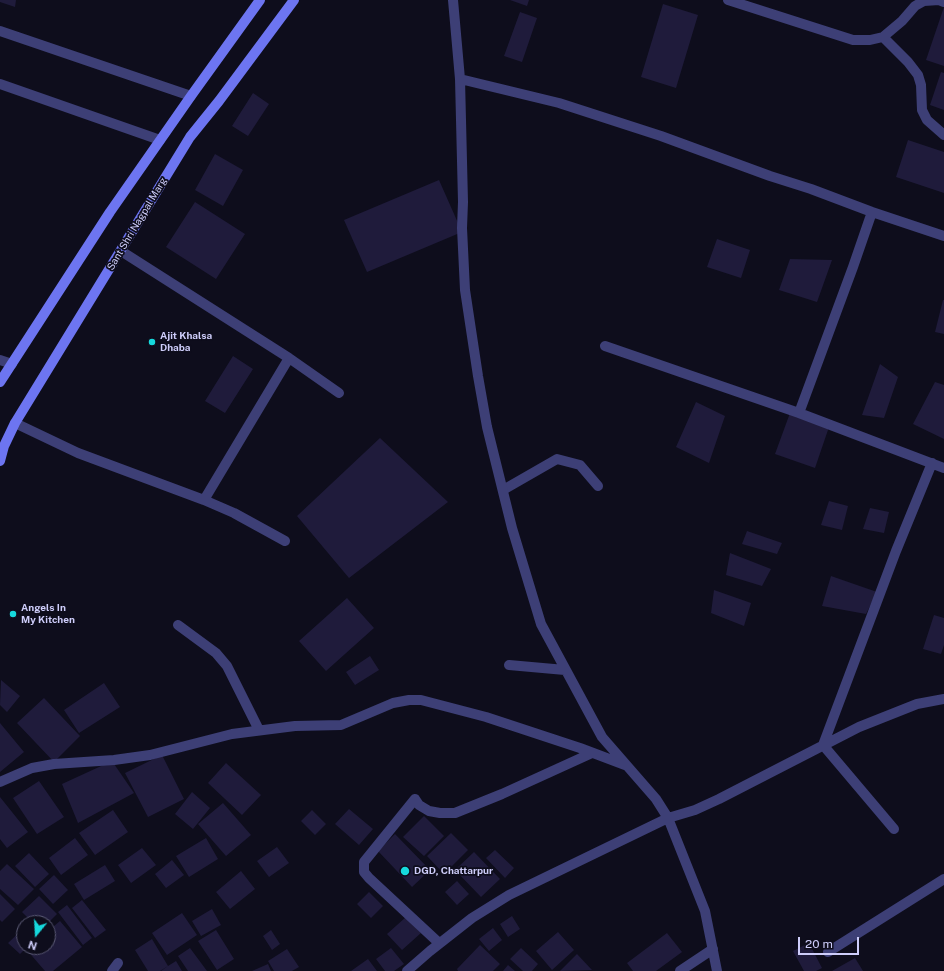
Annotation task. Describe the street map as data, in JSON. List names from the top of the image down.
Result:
{
  "streets": {
    "main road": ["Sant Shri Nagpal Marg"]
  },
  "places": ["Ajit Khalsa Dhaba", "Angels In My Kitchen", "DGD, Chattarpur"],
  "scale_bar": "20 m",
  "north": "bottom"
}
